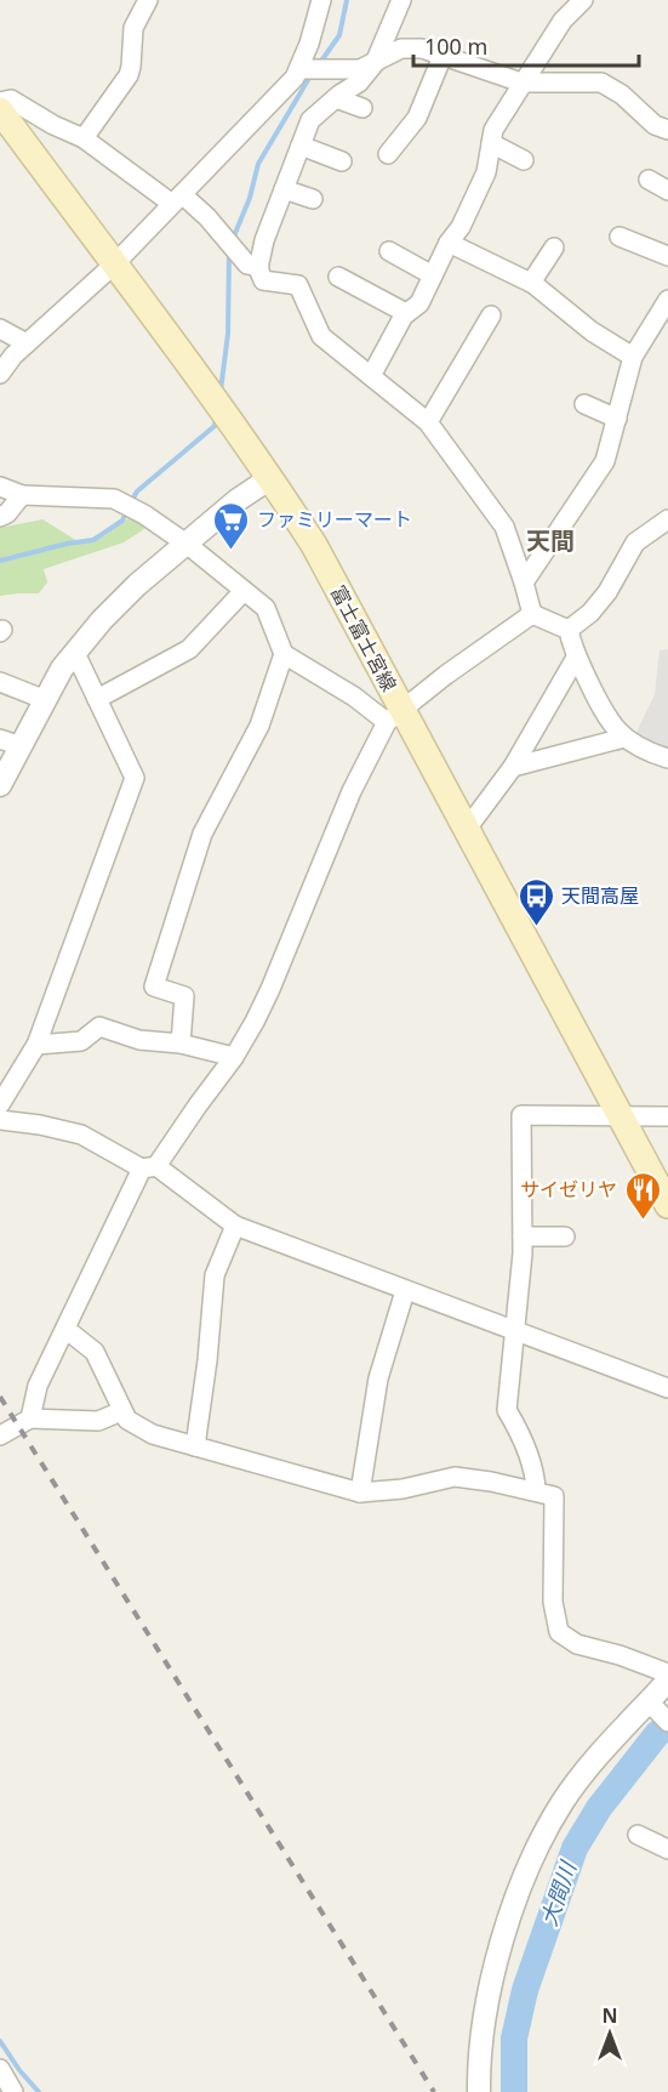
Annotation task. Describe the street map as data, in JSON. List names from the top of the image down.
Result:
{
  "streets": {
    "main road": ["富士富士宮線"]
  },
  "districts": ["天間"],
  "water": ["大間川"],
  "places": {
    "supermarket": ["ファミリーマート"],
    "bus stop": ["天間高屋"],
    "restaurant": ["サイゼリヤ"]
  },
  "scale_bar": "100 m",
  "north": "top"
}
